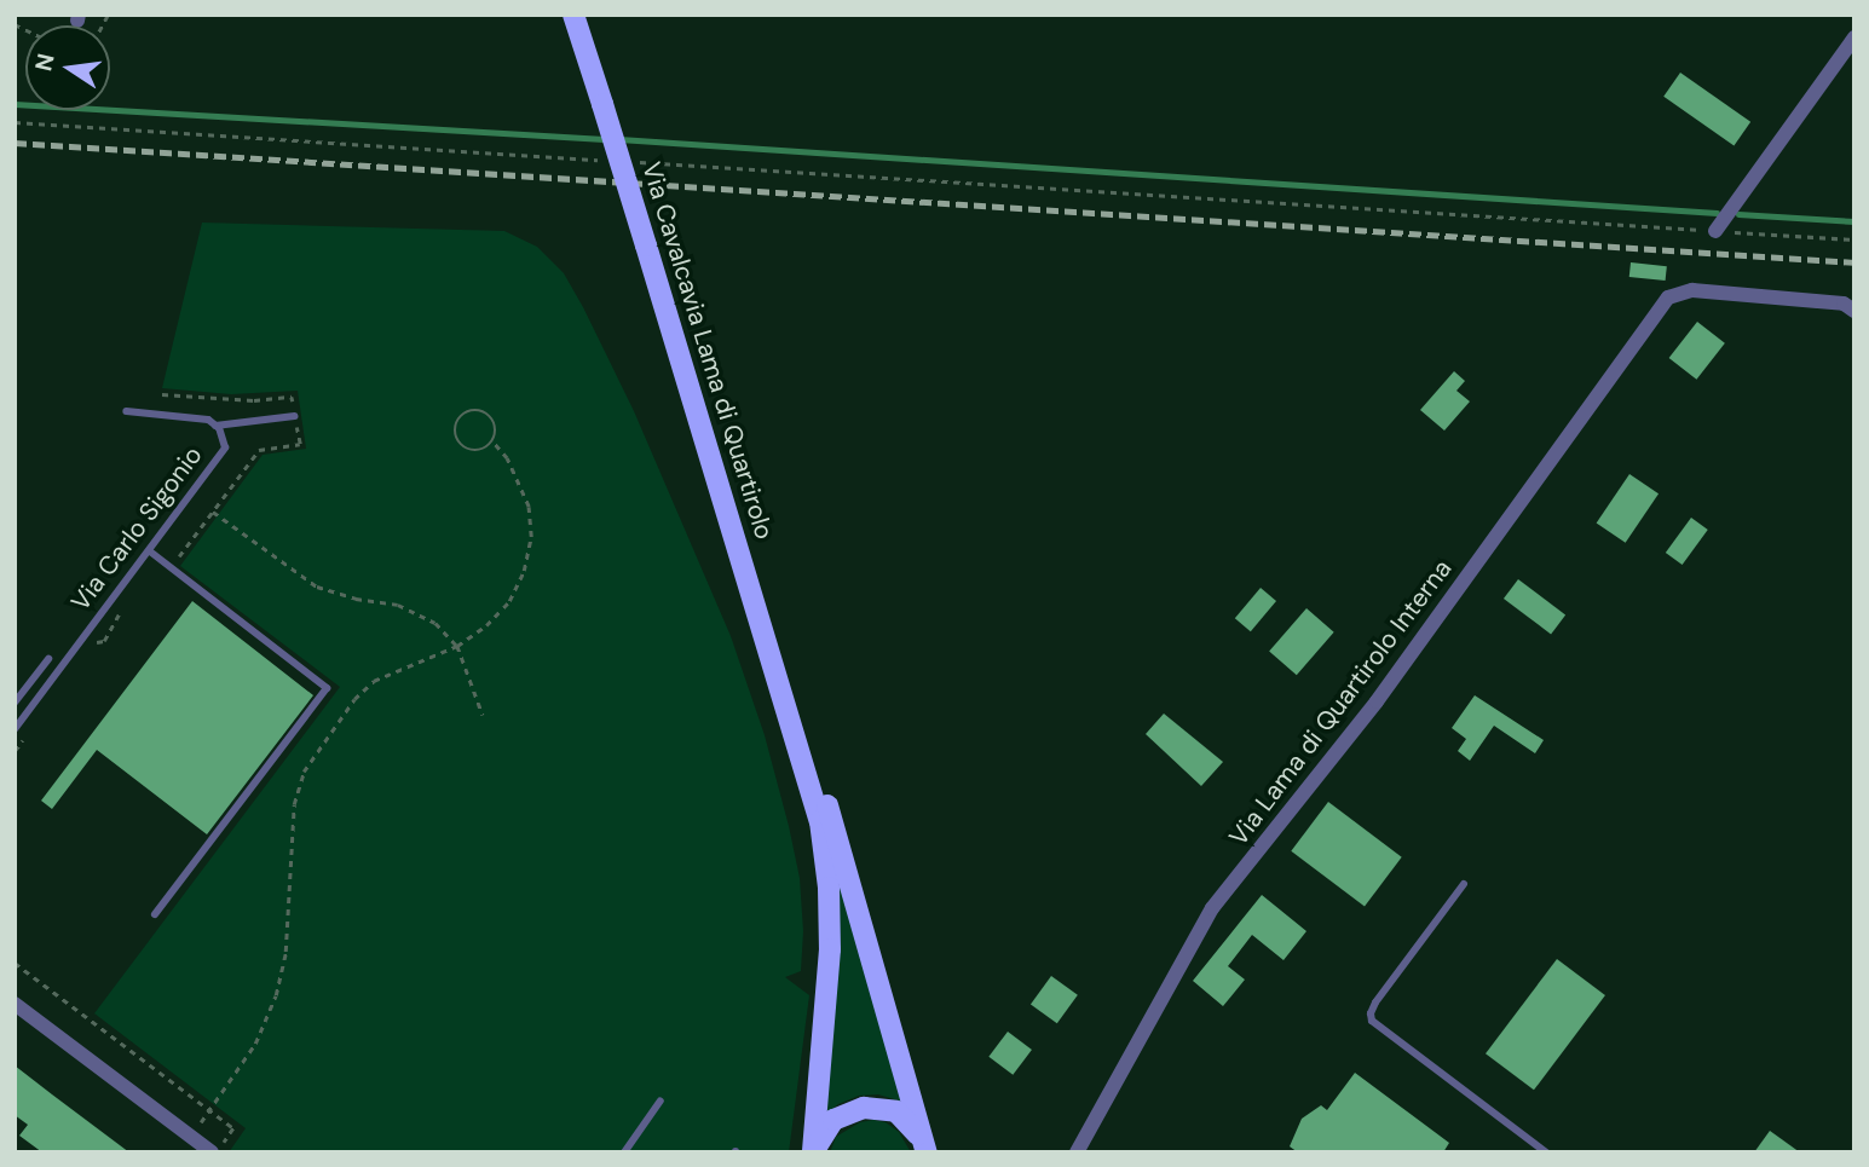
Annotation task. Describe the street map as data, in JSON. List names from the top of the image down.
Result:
{
  "streets": {
    "main road": ["Via Cavalcavia Lama di Quartirolo"],
    "street": ["Via Lama di Quartirolo Interna"],
    "lane": ["Via Carlo Sigonio"]
  },
  "north": "left"
}
